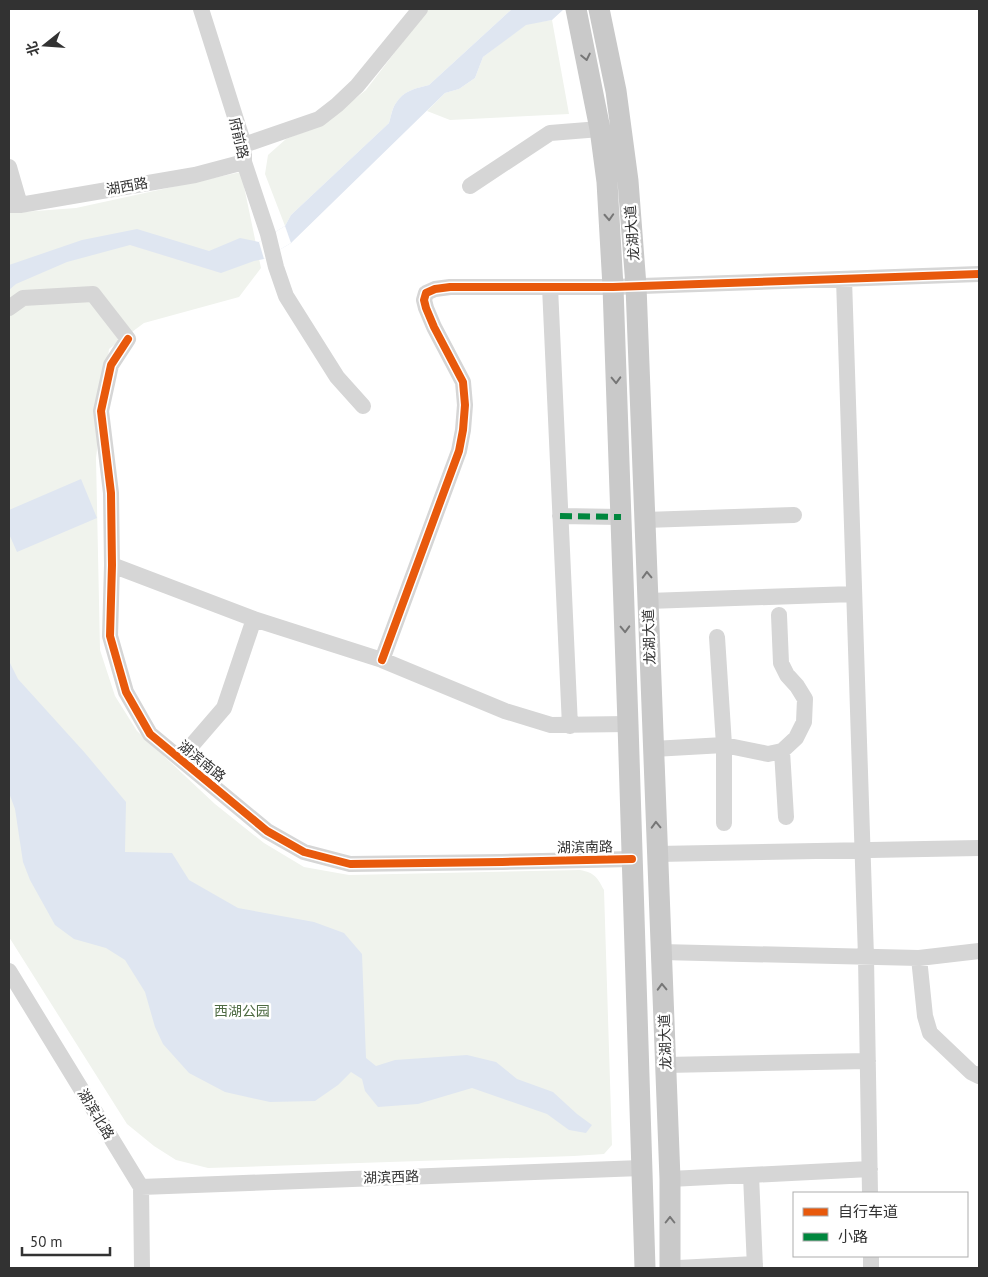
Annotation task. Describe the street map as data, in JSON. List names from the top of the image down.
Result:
{
  "streets": {
    "main road": ["龙湖大道"],
    "street": [
      "府前路",
      "湖西路",
      "湖滨南路",
      "湖滨北路",
      "湖滨西路"
    ]
  },
  "crossings": [
    ["府前路", "湖西路"],
    ["龙湖大道", "湖滨南路"],
    ["龙湖大道", "湖滨西路"],
    ["湖滨北路", "湖滨西路"]
  ],
  "parks": ["西湖公园"],
  "legend": ["自行车道", "小路"],
  "scale_bar": "50 m",
  "north": "left"
}
